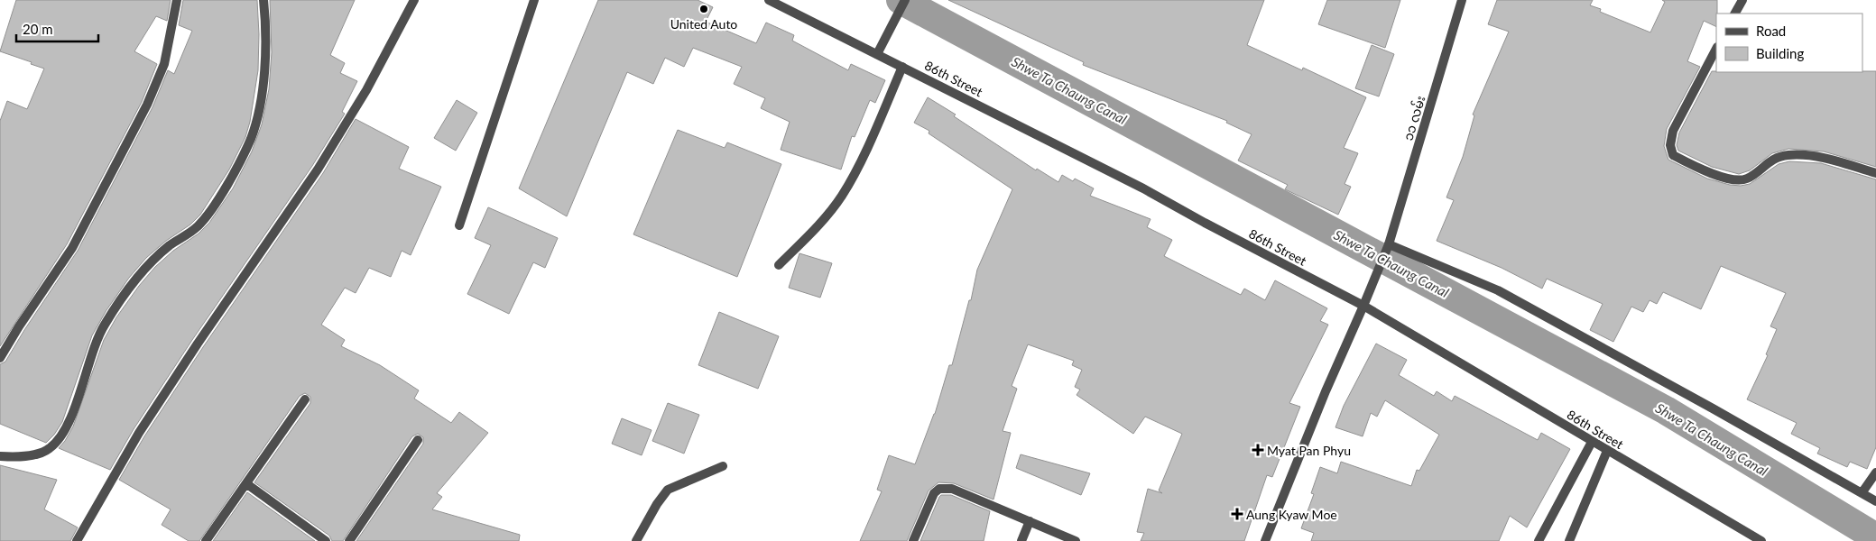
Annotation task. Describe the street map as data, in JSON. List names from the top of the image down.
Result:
{
  "streets": {
    "street": ["86th Street", "၁၁ လမ်း"]
  },
  "crossings": [
    ["86th Street", "၁၁ လမ်း"]
  ],
  "water": ["Shwe Ta Chaung Canal"],
  "places": {
    "other": ["United Auto"],
    "health": ["Myat Pan Phyu", "Aung Kyaw Moe"]
  },
  "legend": ["Road", "Building"],
  "scale_bar": "20 m"
}
